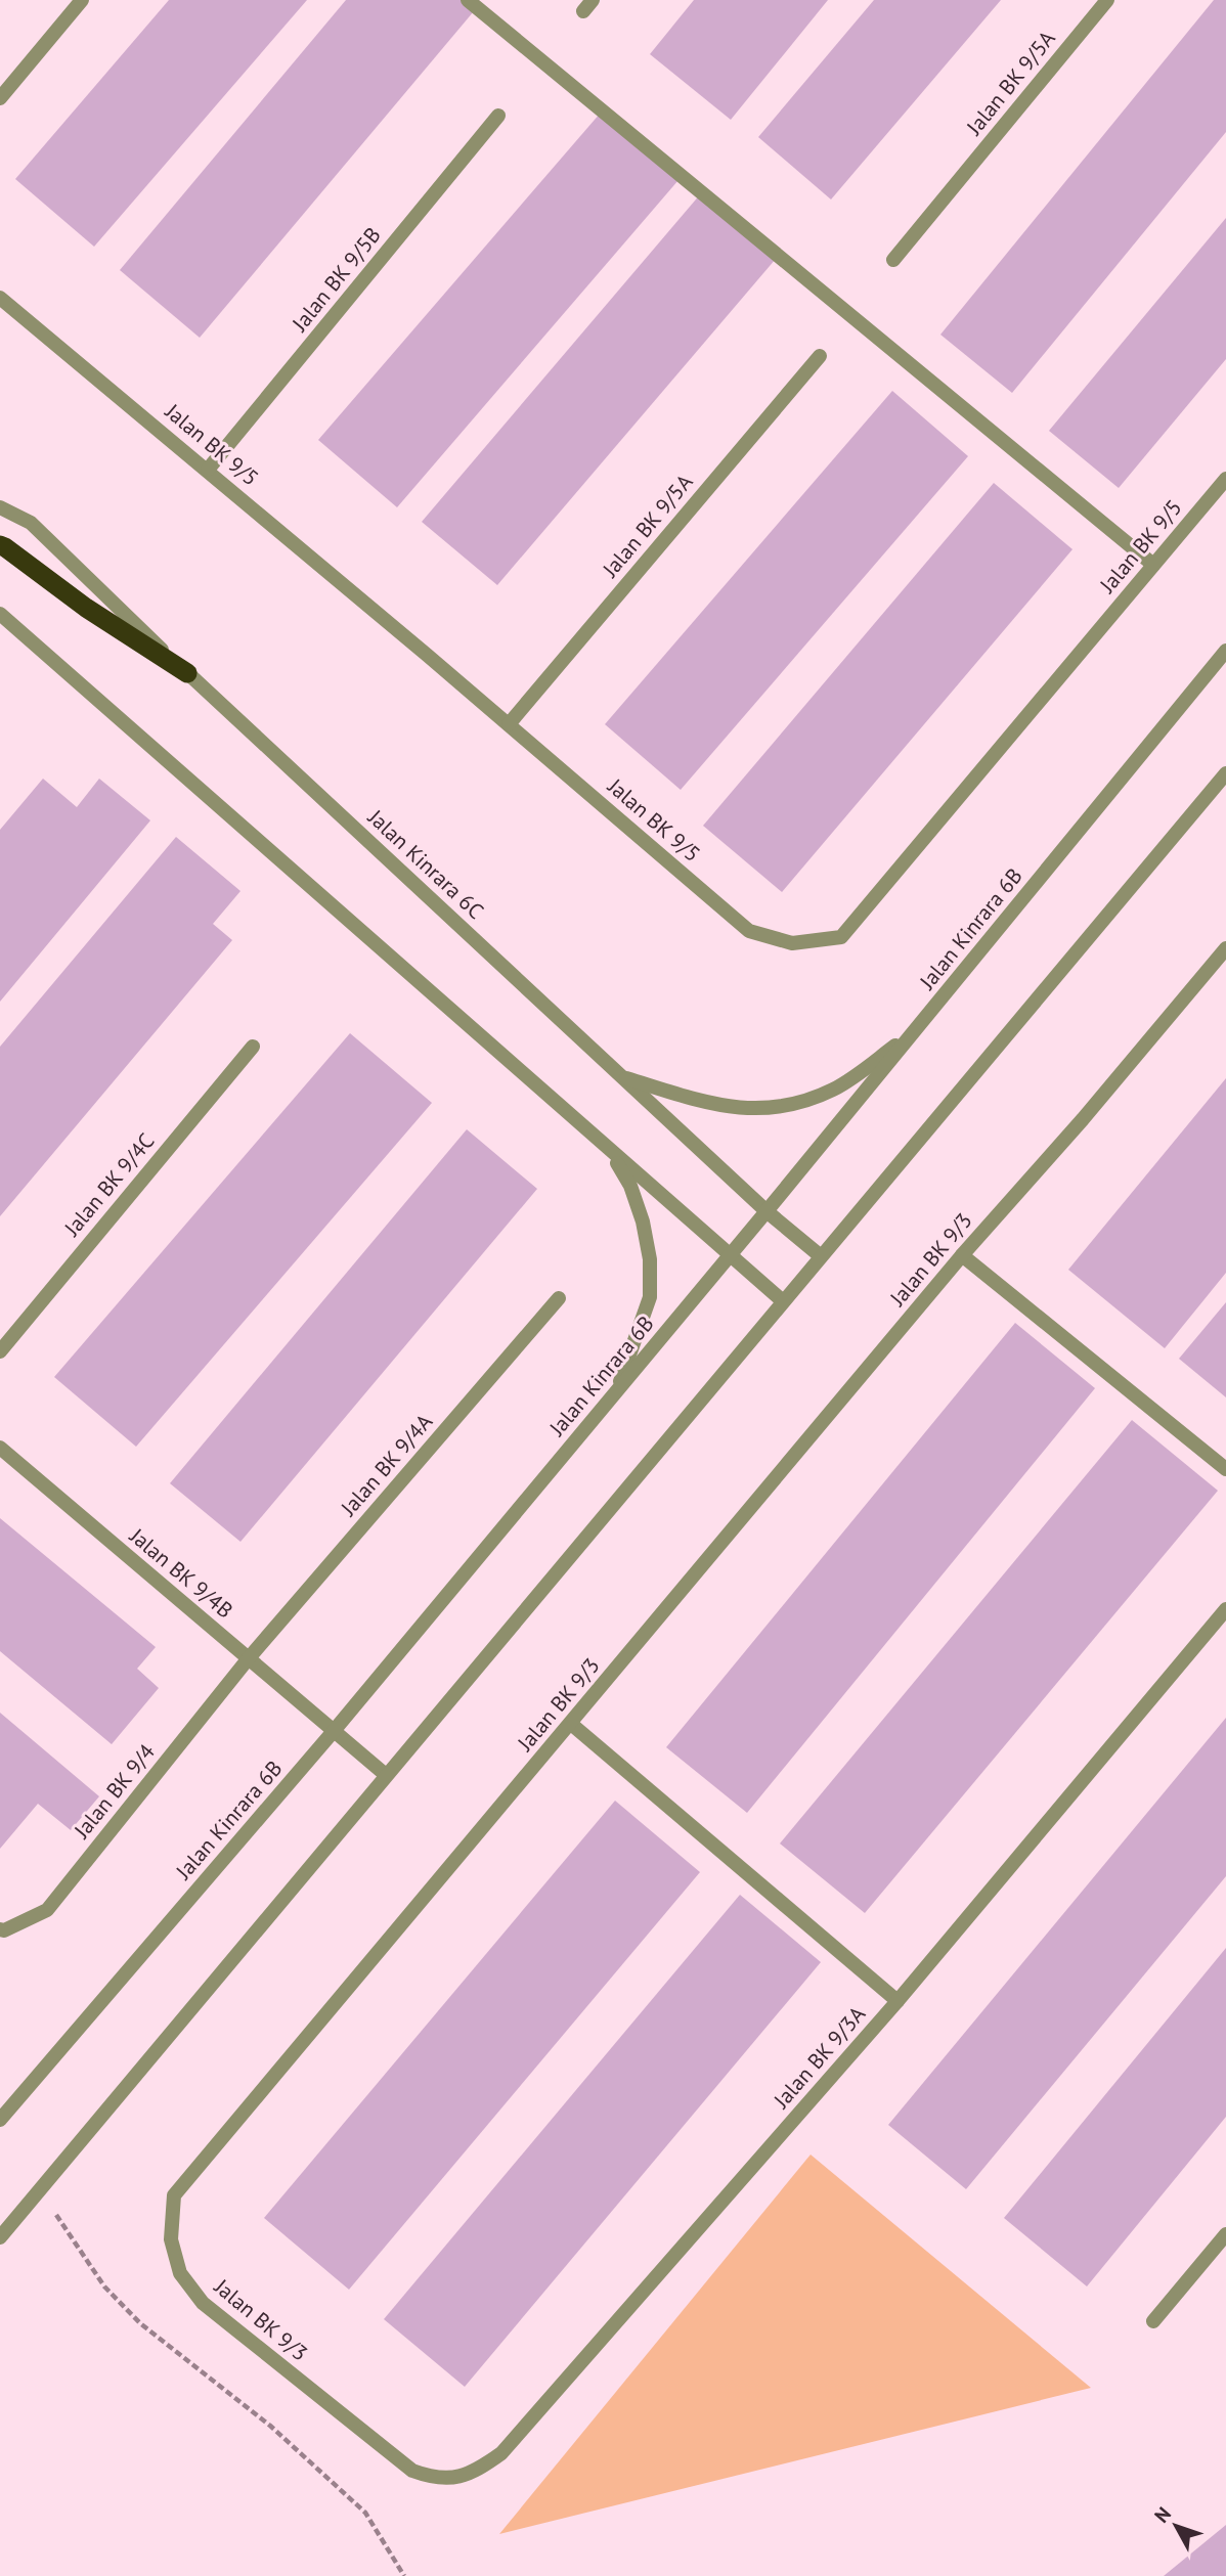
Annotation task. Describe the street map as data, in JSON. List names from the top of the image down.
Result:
{
  "streets": {
    "street": [
      "Jalan BK 9/5A",
      "Jalan BK 9/5B",
      "Jalan BK 9/5",
      "Jalan Kinrara 6C",
      "Jalan Kinrara 6B",
      "Jalan BK 9/4C",
      "Jalan BK 9/3",
      "Jalan BK 9/4A",
      "Jalan BK 9/4B",
      "Jalan BK 9/4",
      "Jalan BK 9/3A"
    ]
  },
  "crossings": [
    ["Jalan BK 9/5A", "Jalan BK 9/5"],
    ["Jalan BK 9/5B", "Jalan BK 9/5"],
    ["Jalan Kinrara 6C", "Jalan Kinrara 6B"],
    ["Jalan Kinrara 6B", "Jalan BK 9/4B"],
    ["Jalan BK 9/3", "Jalan BK 9/3A"],
    ["Jalan BK 9/4A", "Jalan BK 9/4B"],
    ["Jalan BK 9/4A", "Jalan BK 9/4"],
    ["Jalan BK 9/4B", "Jalan BK 9/4"]
  ],
  "north": "top left"
}
